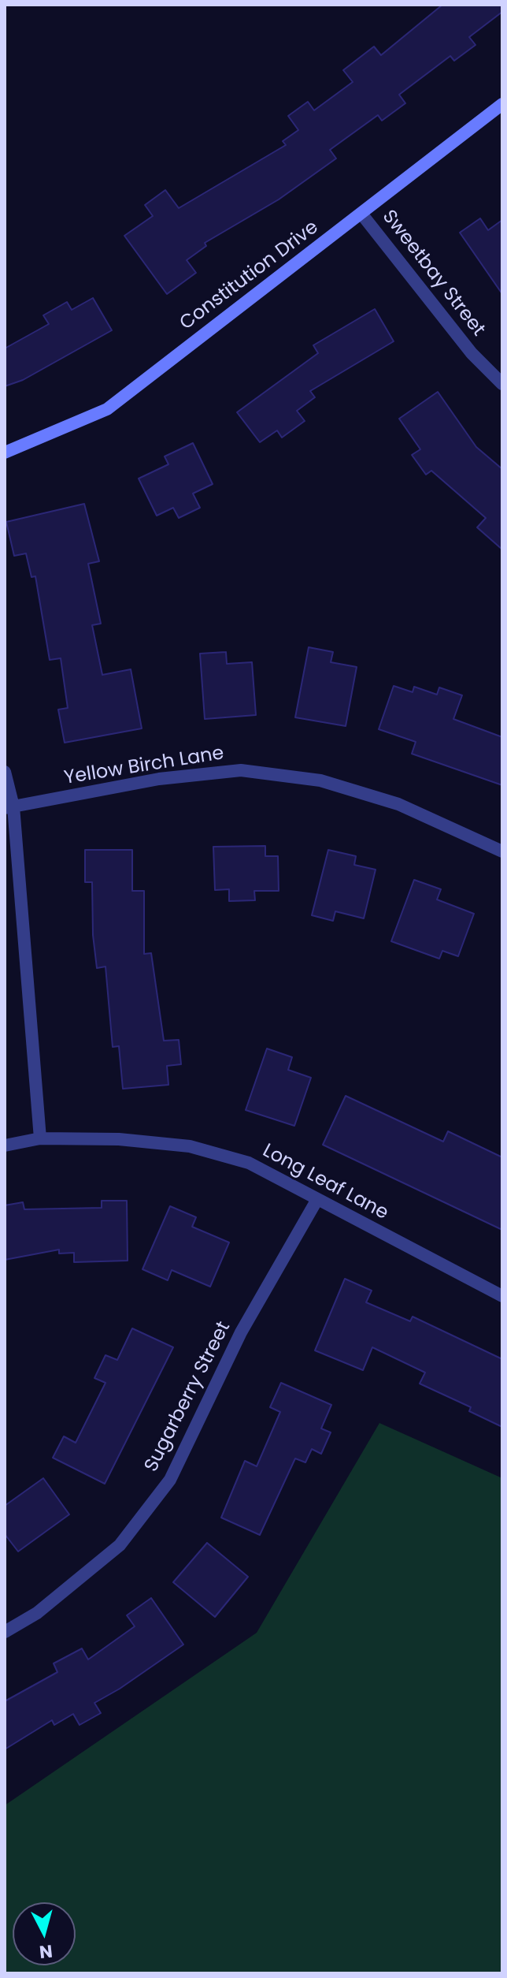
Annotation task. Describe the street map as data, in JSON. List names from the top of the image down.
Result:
{
  "streets": {
    "street": [
      "Sweetbay Street",
      "Constitution Drive",
      "Yellow Birch Lane",
      "Long Leaf Lane",
      "Sugarberry Street"
    ]
  },
  "crossings": [
    ["Sweetbay Street", "Constitution Drive"],
    ["Long Leaf Lane", "Sugarberry Street"]
  ],
  "north": "bottom"
}
